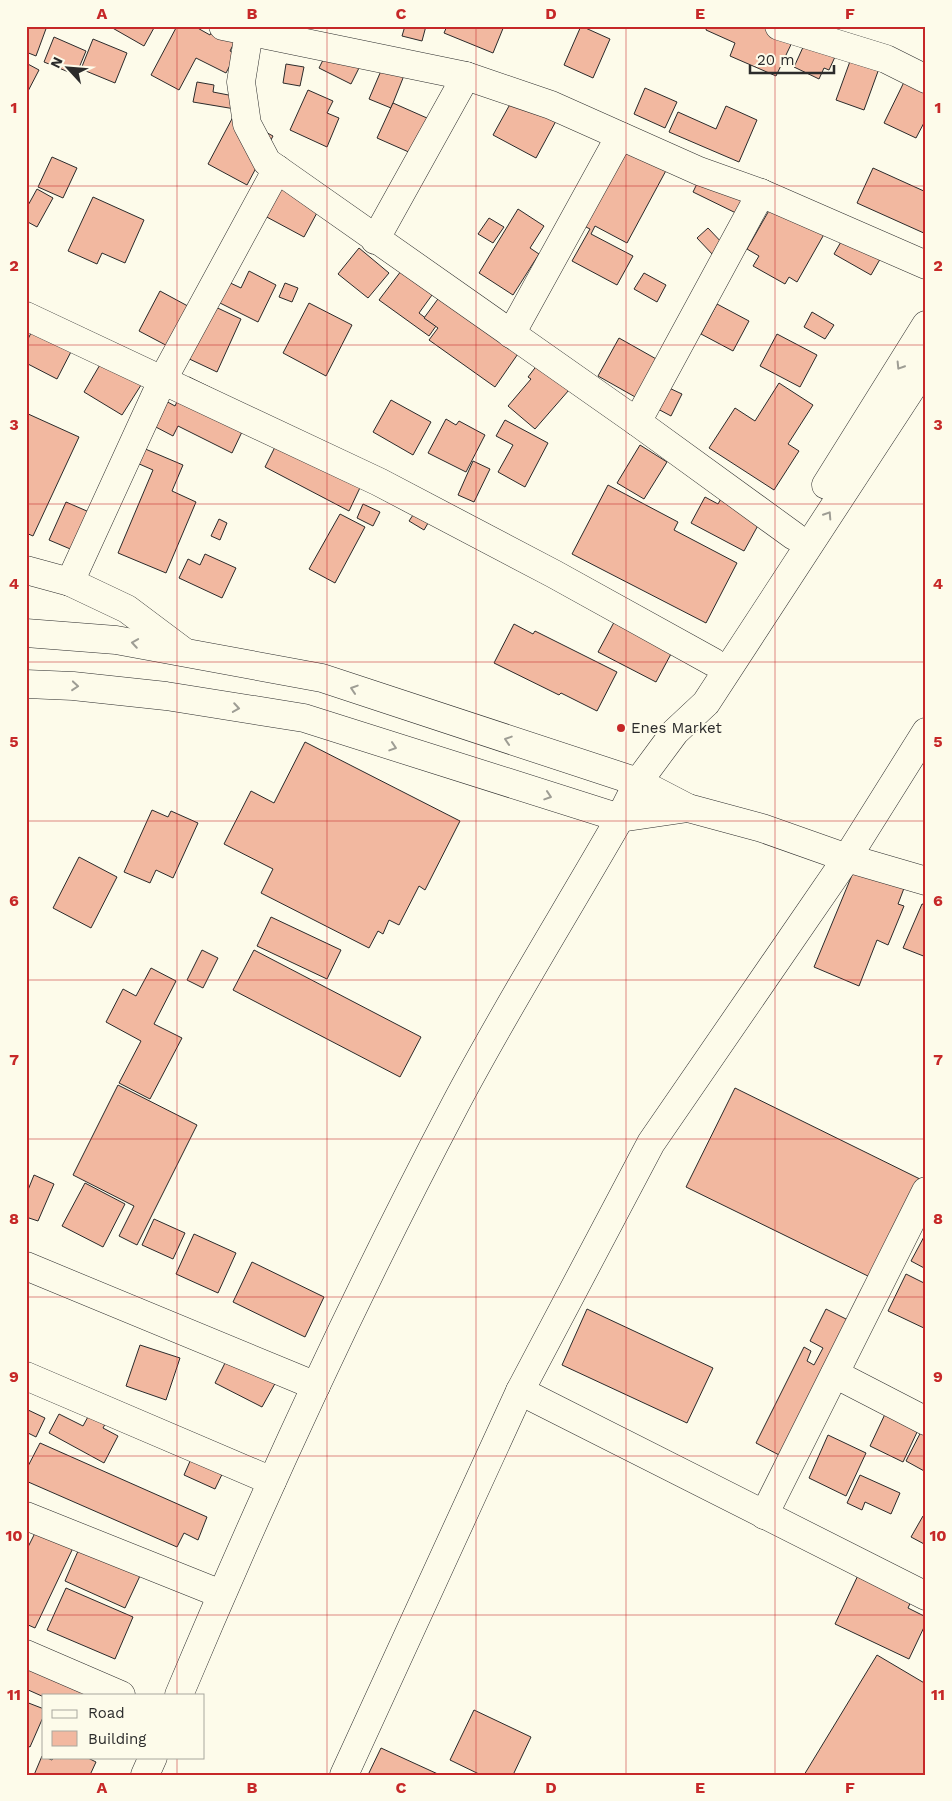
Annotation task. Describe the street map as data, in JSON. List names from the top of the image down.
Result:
{
  "places": ["Enes Market"],
  "legend": ["Road", "Building"],
  "scale_bar": "20 m",
  "north": "top left",
  "grid": {
    "columns": [
      "A",
      "B",
      "C",
      "D",
      "E",
      "F"
    ],
    "rows": [
      "1",
      "2",
      "3",
      "4",
      "5",
      "6",
      "7",
      "8",
      "9",
      "10",
      "11"
    ]
  }
}
